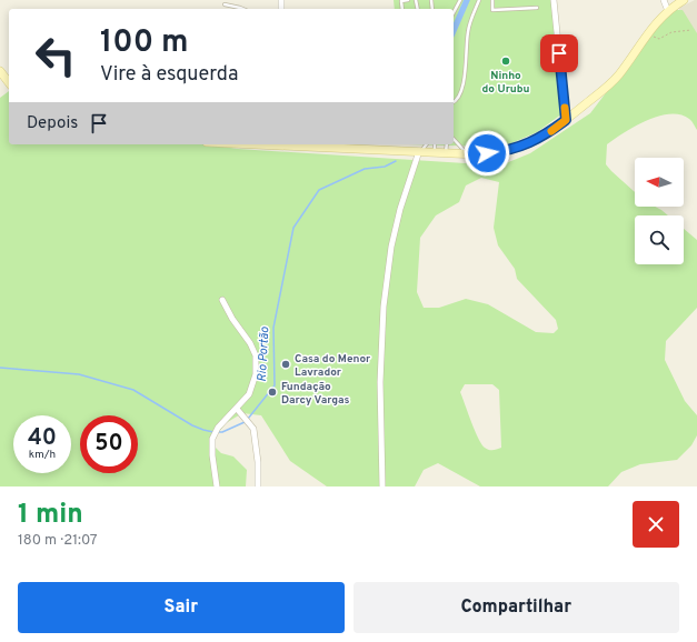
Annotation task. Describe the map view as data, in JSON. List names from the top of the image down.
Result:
{
  "water": ["Rio Portão"],
  "places": ["Ninho do Urubu", "Casa do Menor Lavrador", "Fundação Darcy Vargas"],
  "north": "left",
  "page": {
    "turn": ["100 m", "Vire à esquerda"],
    "then": "Depois",
    "speed": "40 km/h",
    "limit": "50",
    "heading": ["1 min", "180 m · 21:07"],
    "buttons": ["Sair", "Compartilhar"]
  }
}
